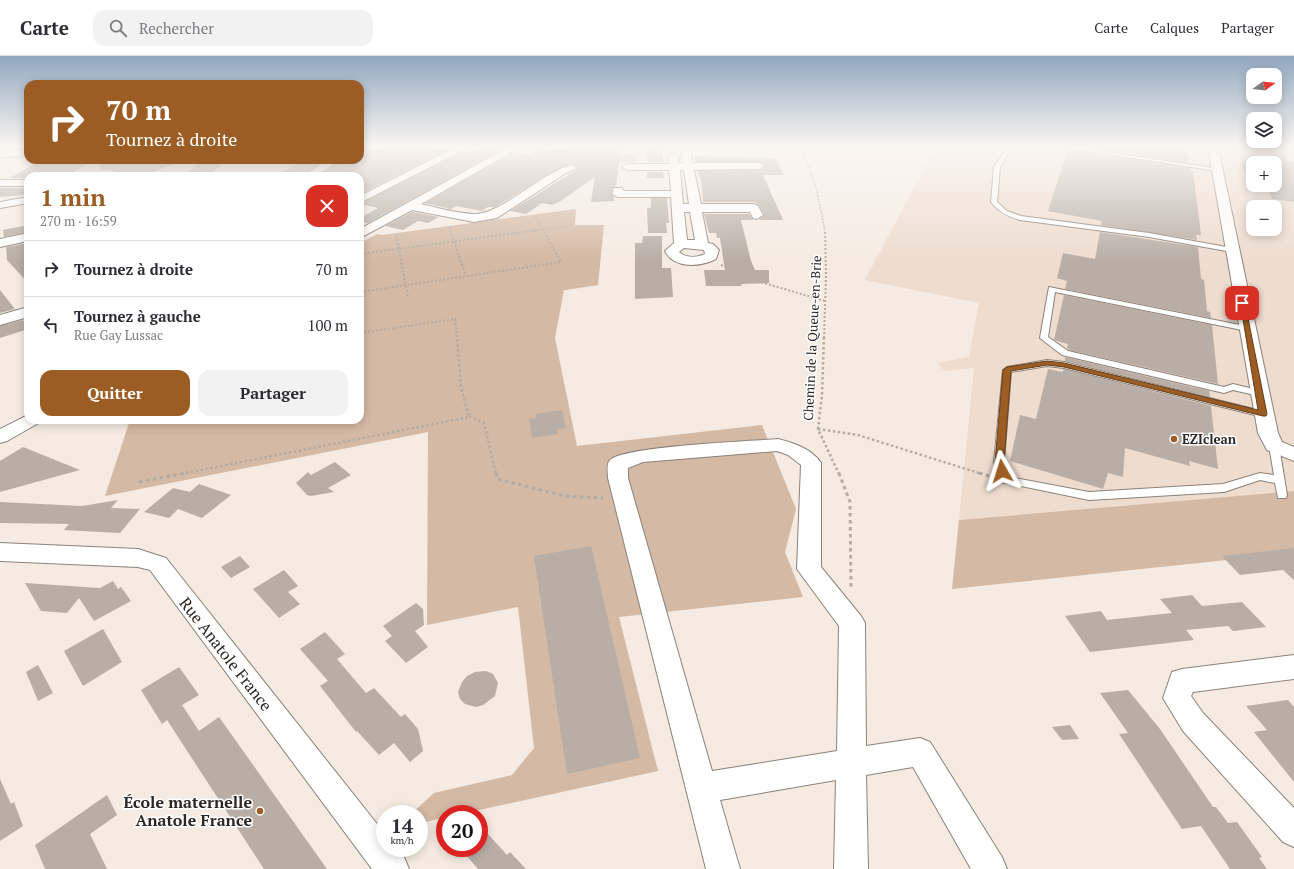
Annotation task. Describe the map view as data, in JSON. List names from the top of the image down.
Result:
{
  "streets": {
    "street": ["Rue Anatole France"],
    "path": ["Chemin de la Queue-en-Brie"]
  },
  "places": ["EZIclean", "École maternelle Anatole France"],
  "north": "right",
  "page": {
    "header": "Carte",
    "search": "Rechercher",
    "nav": ["Carte", "Calques", "Partager"],
    "map_buttons": ["+", "−"],
    "turn": ["70 m", "Tournez à droite"],
    "heading": ["1 min", "270 m · 16:59"],
    "list": [
      {
        "name": "Tournez à droite",
        "value": "70 m"
      },
      {
        "name": "Tournez à gauche",
        "note": "Rue Gay Lussac",
        "value": "100 m"
      }
    ],
    "buttons": ["Quitter", "Partager"],
    "speed": "14 km/h",
    "limit": "20"
  }
}
